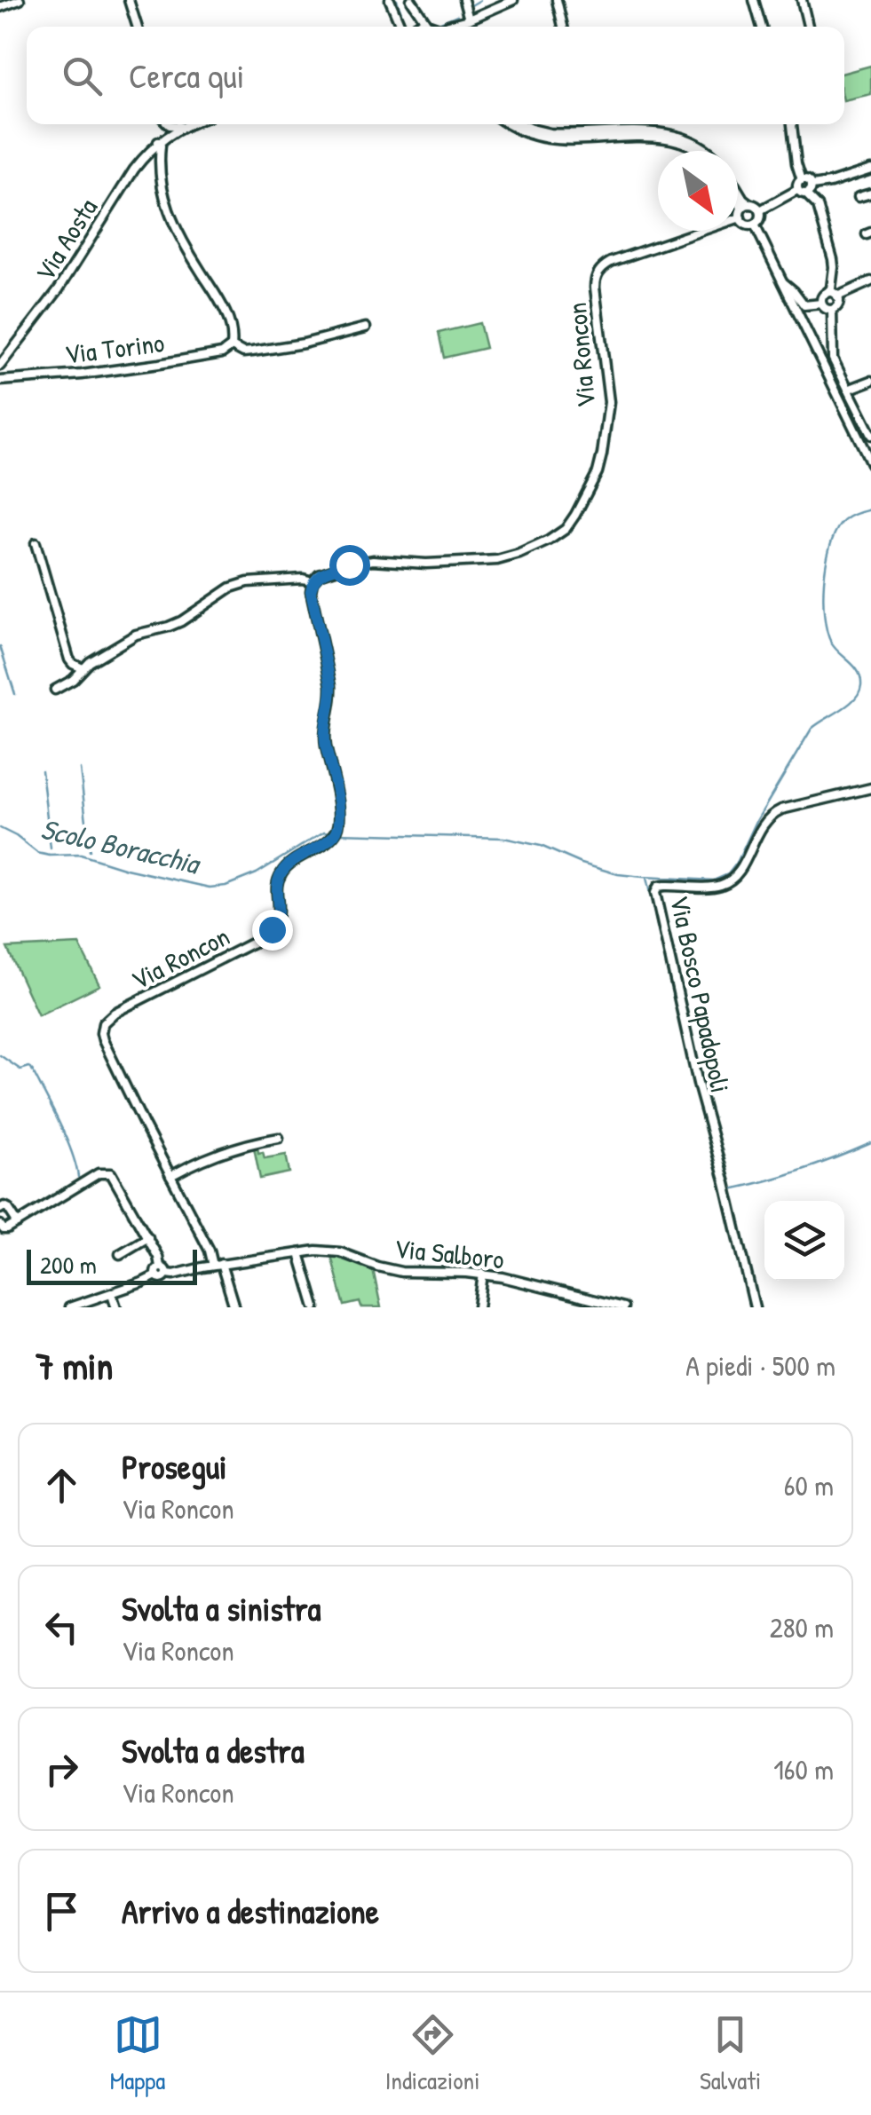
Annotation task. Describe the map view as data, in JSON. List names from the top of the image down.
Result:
{
  "streets": {
    "street": [
      "Via Aosta",
      "Via Torino",
      "Via Roncon",
      "Via Bosco Papadopoli",
      "Via Salboro"
    ]
  },
  "crossings": [
    ["Via Roncon", "Via Salboro"]
  ],
  "water": ["Scolo Boracchia"],
  "scale_bar": "200 m",
  "north": "bottom right",
  "page": {
    "search": "Cerca qui",
    "scale": "200 m",
    "heading": ["7 min", "A piedi · 500 m"],
    "list": [
      ["Prosegui", "Via Roncon", "60 m"],
      ["Svolta a sinistra", "Via Roncon", "280 m"],
      ["Svolta a destra", "Via Roncon", "160 m"],
      "Arrivo a destinazione"
    ],
    "nav": ["Mappa", "Indicazioni", "Salvati"]
  }
}
